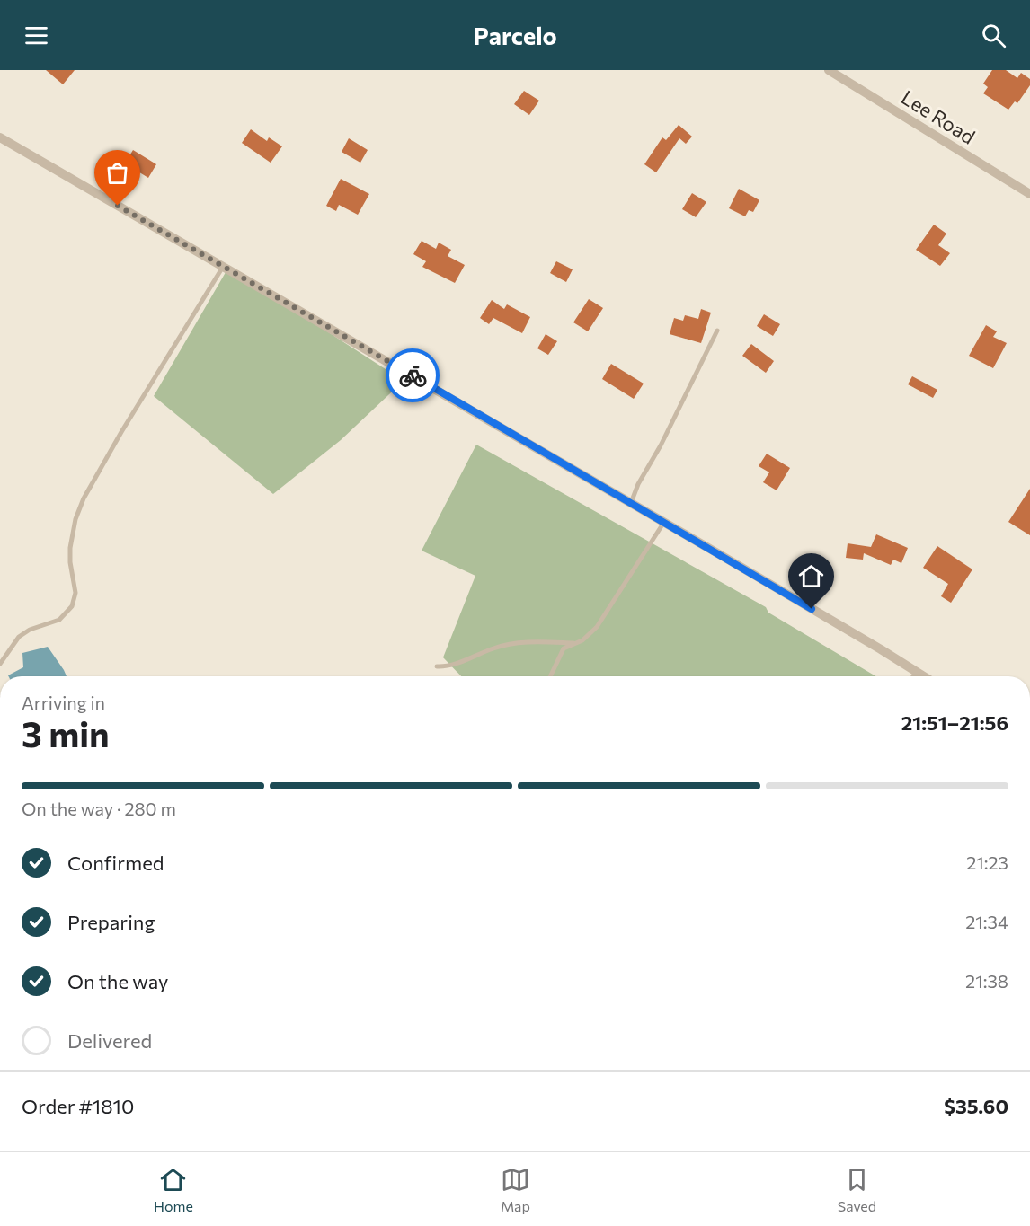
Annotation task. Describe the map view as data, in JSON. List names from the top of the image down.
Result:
{
  "streets": {
    "street": ["Lee Road"]
  },
  "page": {
    "header": "Parcelo",
    "heading": ["3 min", "Arriving in", "21:51–21:56"],
    "panel": ["Order #1810", "$35.60"],
    "bar": "On the way · 280 m",
    "list": [
      ["Confirmed", "21:23"],
      ["Preparing", "21:34"],
      ["On the way", "21:38"],
      "Delivered"
    ],
    "tabs": ["Home", "Map", "Saved"]
  }
}
